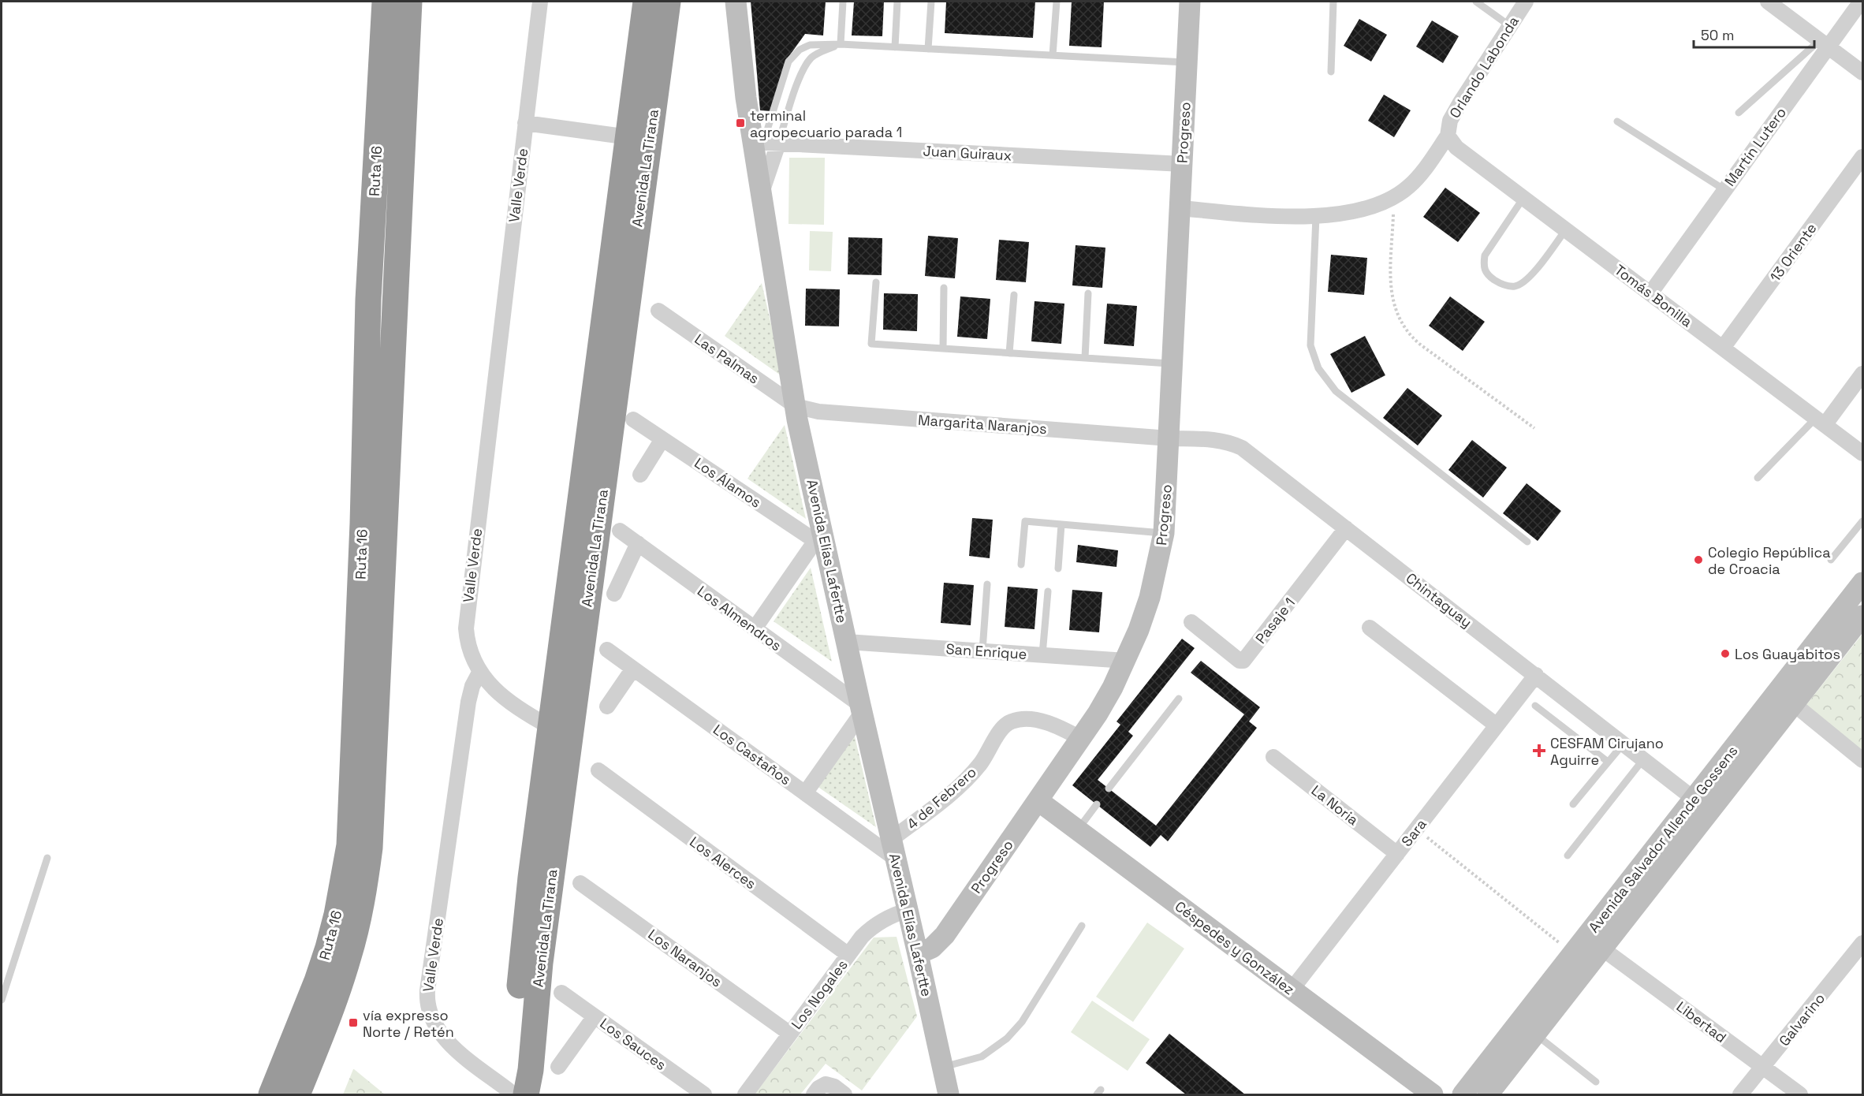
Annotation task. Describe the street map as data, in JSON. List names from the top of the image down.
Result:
{
  "streets": {
    "highway": ["Avenida La Tirana", "Ruta 16"],
    "street": [
      "Orlando Labonda",
      "Progreso",
      "Martín Lutero",
      "Juan Guiraux",
      "Valle Verde",
      "13 Oriente",
      "Tomás Bonilla",
      "Las Palmas",
      "Margarita Naranjos",
      "Los Álamos",
      "Avenida Elías Lafertte",
      "Chintaguay",
      "Los Almendros",
      "Pasaje 1",
      "San Enrique",
      "Los Castaños",
      "4 de Febrero",
      "La Noria",
      "Sara",
      "Avenida Salvador Allende Gossens",
      "Los Alerces",
      "Céspedes y González",
      "Los Naranjos",
      "Los Nogales",
      "Galvarino",
      "Libertad",
      "Los Sauces"
    ]
  },
  "crossings": [
    ["Orlando Labonda", "Progreso"],
    ["Orlando Labonda", "Tomás Bonilla"],
    ["Progreso", "Juan Guiraux"],
    ["Progreso", "Margarita Naranjos"],
    ["Progreso", "Avenida Elías Lafertte"],
    ["Progreso", "Chintaguay"],
    ["Progreso", "San Enrique"],
    ["Progreso", "4 de Febrero"],
    ["Progreso", "Céspedes y González"],
    ["Martín Lutero", "Tomás Bonilla"],
    ["Juan Guiraux", "Avenida Elías Lafertte"],
    ["Avenida La Tirana", "Valle Verde"],
    ["13 Oriente", "Tomás Bonilla"],
    ["Las Palmas", "Margarita Naranjos"],
    ["Las Palmas", "Avenida Elías Lafertte"],
    ["Margarita Naranjos", "Avenida Elías Lafertte"],
    ["Margarita Naranjos", "Chintaguay"],
    ["Los Álamos", "Avenida Elías Lafertte"],
    ["Avenida Elías Lafertte", "Los Almendros"],
    ["Avenida Elías Lafertte", "San Enrique"],
    ["Avenida Elías Lafertte", "Los Castaños"],
    ["Avenida Elías Lafertte", "4 de Febrero"],
    ["Avenida Elías Lafertte", "Los Nogales"],
    ["Chintaguay", "Pasaje 1"],
    ["Chintaguay", "Sara"],
    ["Chintaguay", "Avenida Salvador Allende Gossens"],
    ["Los Castaños", "4 de Febrero"],
    ["La Noria", "Sara"],
    ["Sara", "Céspedes y González"],
    ["Avenida Salvador Allende Gossens", "Libertad"],
    ["Los Alerces", "Los Nogales"],
    ["Los Naranjos", "Los Nogales"],
    ["Galvarino", "Libertad"]
  ],
  "places": {
    "transit": ["terminal agropecuario parada 1", "vía expresso Norte / Retén"],
    "other": ["Colegio República de Croacia", "Los Guayabitos"],
    "health": ["CESFAM Cirujano Aguirre"]
  },
  "scale_bar": "50 m"
}
